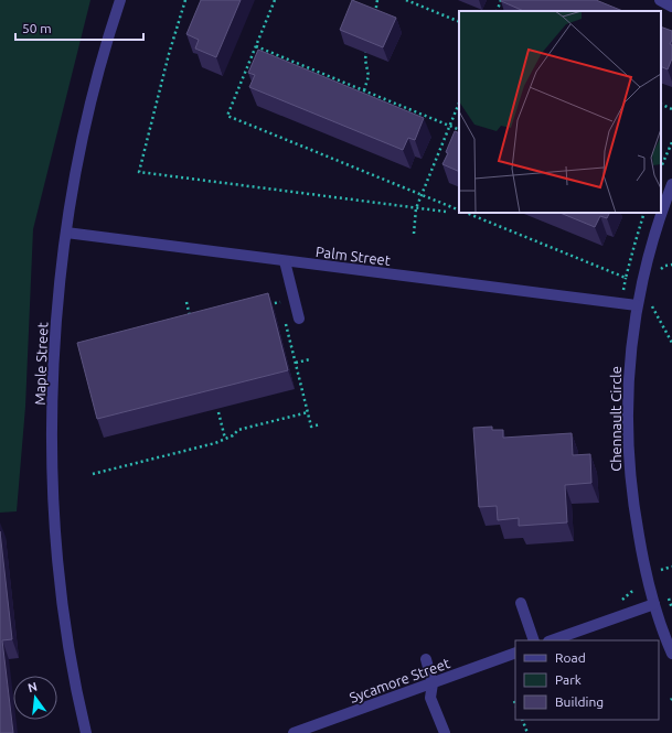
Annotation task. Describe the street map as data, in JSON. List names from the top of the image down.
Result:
{
  "streets": {
    "street": [
      "Palm Street",
      "Maple Street",
      "Chennault Circle",
      "Sycamore Street"
    ]
  },
  "crossings": [
    ["Palm Street", "Maple Street"],
    ["Palm Street", "Chennault Circle"]
  ],
  "legend": ["Road", "Park", "Building"],
  "scale_bar": "50 m",
  "north": "top"
}
